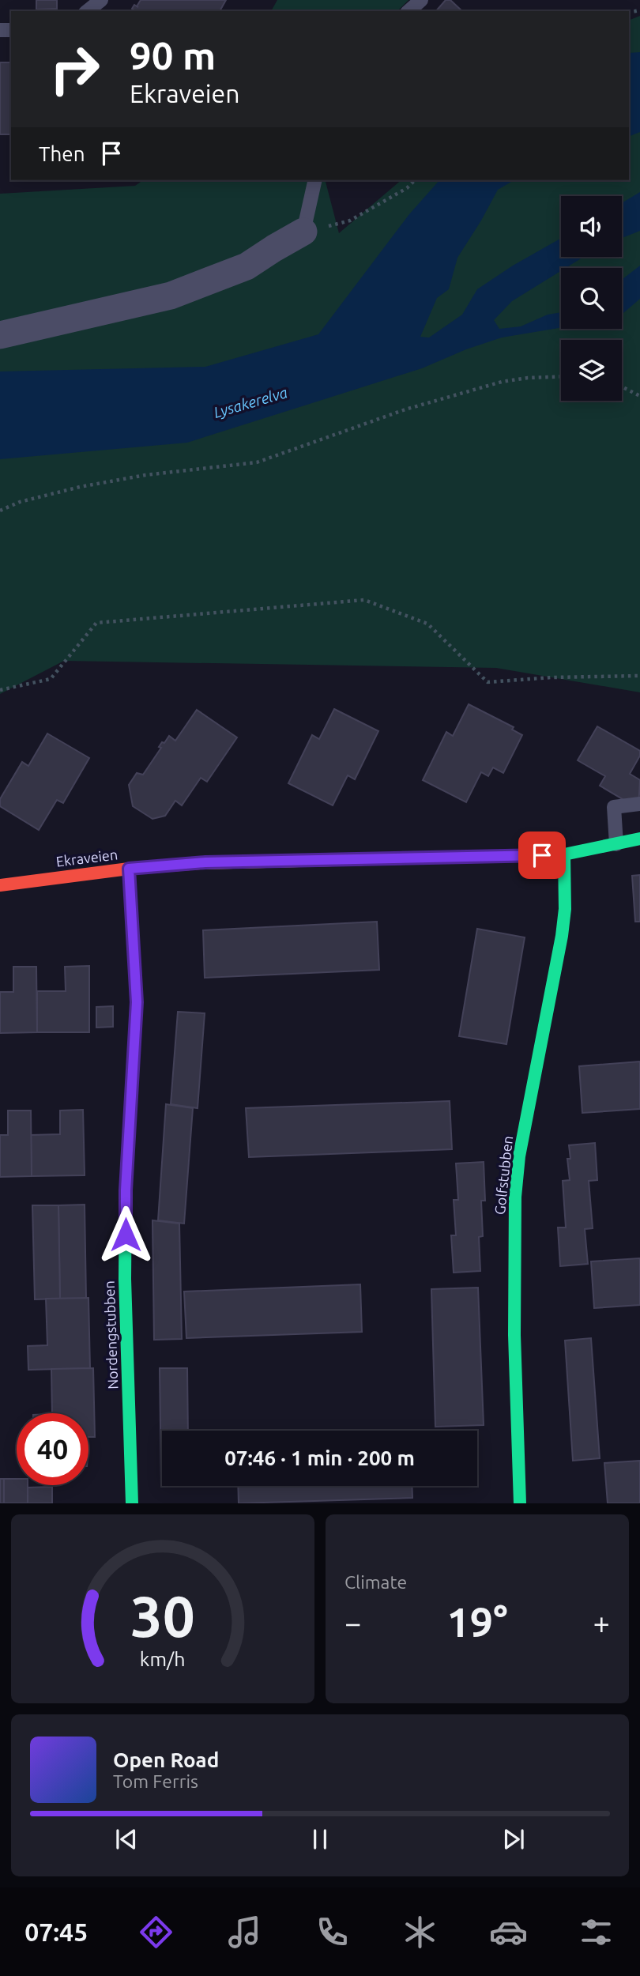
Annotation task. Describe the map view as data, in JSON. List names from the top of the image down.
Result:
{
  "streets": {
    "street": ["Ekraveien", "Golfstubben", "Nordengstubben"]
  },
  "crossings": [
    ["Ekraveien", "Golfstubben"],
    ["Ekraveien", "Nordengstubben"]
  ],
  "water": ["Lysakerelva"],
  "page": {
    "turn": ["90 m", "Ekraveien"],
    "then": "Then",
    "limit": "40",
    "trip": "07:46 · 1 min · 200 m",
    "tile": "Climate",
    "heat": ["−", "19°", "+"],
    "song": ["Open Road", "Tom Ferris"],
    "tabs": "07:45",
    "gauge": ["30", "km/h"]
  }
}
